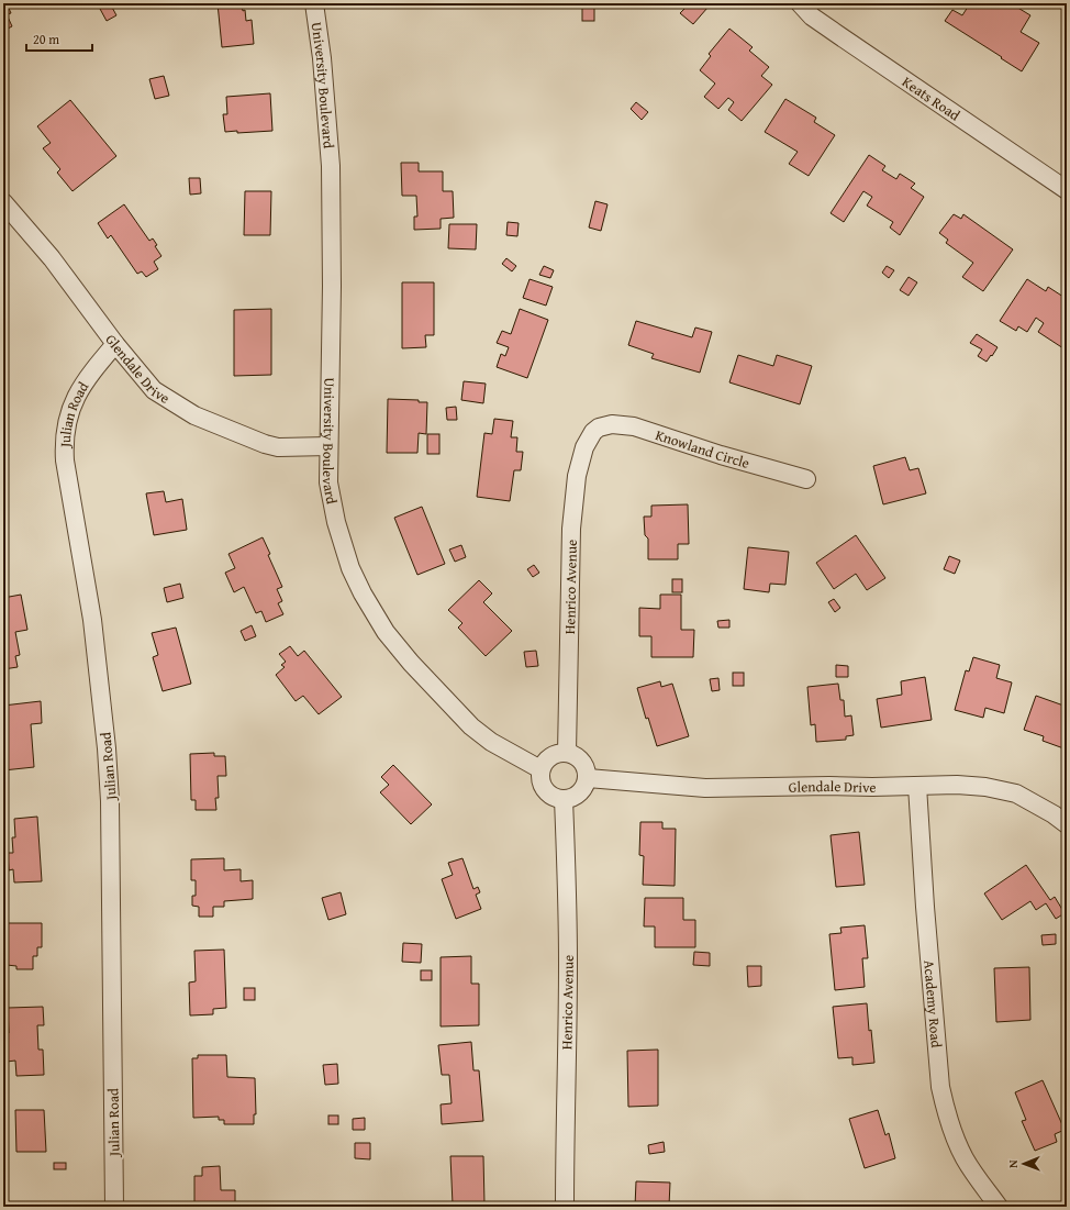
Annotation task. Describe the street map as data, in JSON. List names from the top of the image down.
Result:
{
  "streets": {
    "street": [
      "University Boulevard",
      "Keats Road",
      "Glendale Drive",
      "Julian Road",
      "Knowland Circle",
      "Henrico Avenue",
      "Academy Road"
    ]
  },
  "crossings": [
    ["University Boulevard", "Glendale Drive"],
    ["University Boulevard", "Henrico Avenue"],
    ["Glendale Drive", "Julian Road"],
    ["Glendale Drive", "Henrico Avenue"],
    ["Glendale Drive", "Academy Road"],
    ["Knowland Circle", "Henrico Avenue"]
  ],
  "scale_bar": "20 m",
  "north": "left"
}
